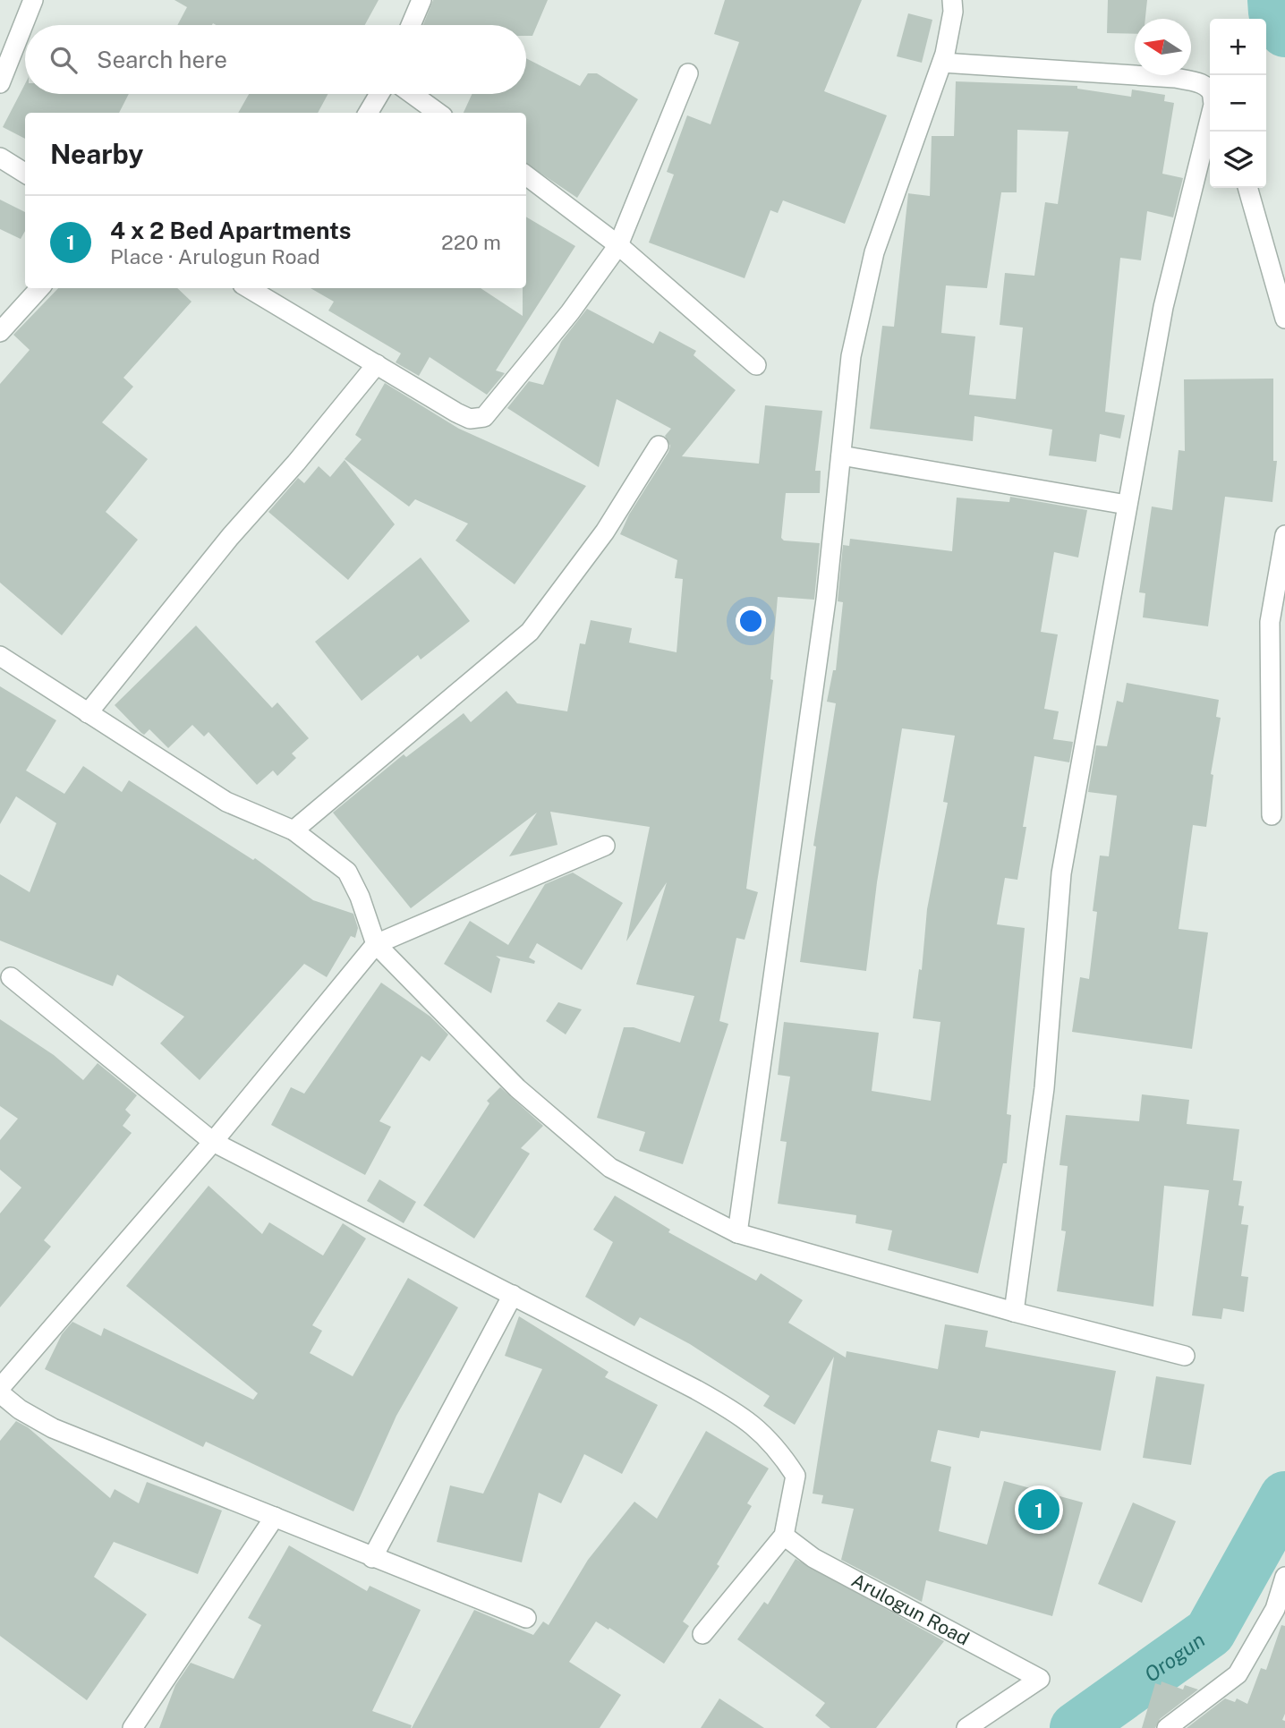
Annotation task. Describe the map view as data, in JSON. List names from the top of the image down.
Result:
{
  "streets": {
    "street": ["Arulogun Road"]
  },
  "water": ["Orogun"],
  "north": "left",
  "page": {
    "map_buttons": ["+", "−"],
    "search": "Search here",
    "heading": "Nearby",
    "list": [
      {
        "mark": "1",
        "name": "4 x 2 Bed Apartments",
        "note": "Place · Arulogun Road",
        "value": "220 m"
      }
    ],
    "pins": "1"
  }
}
